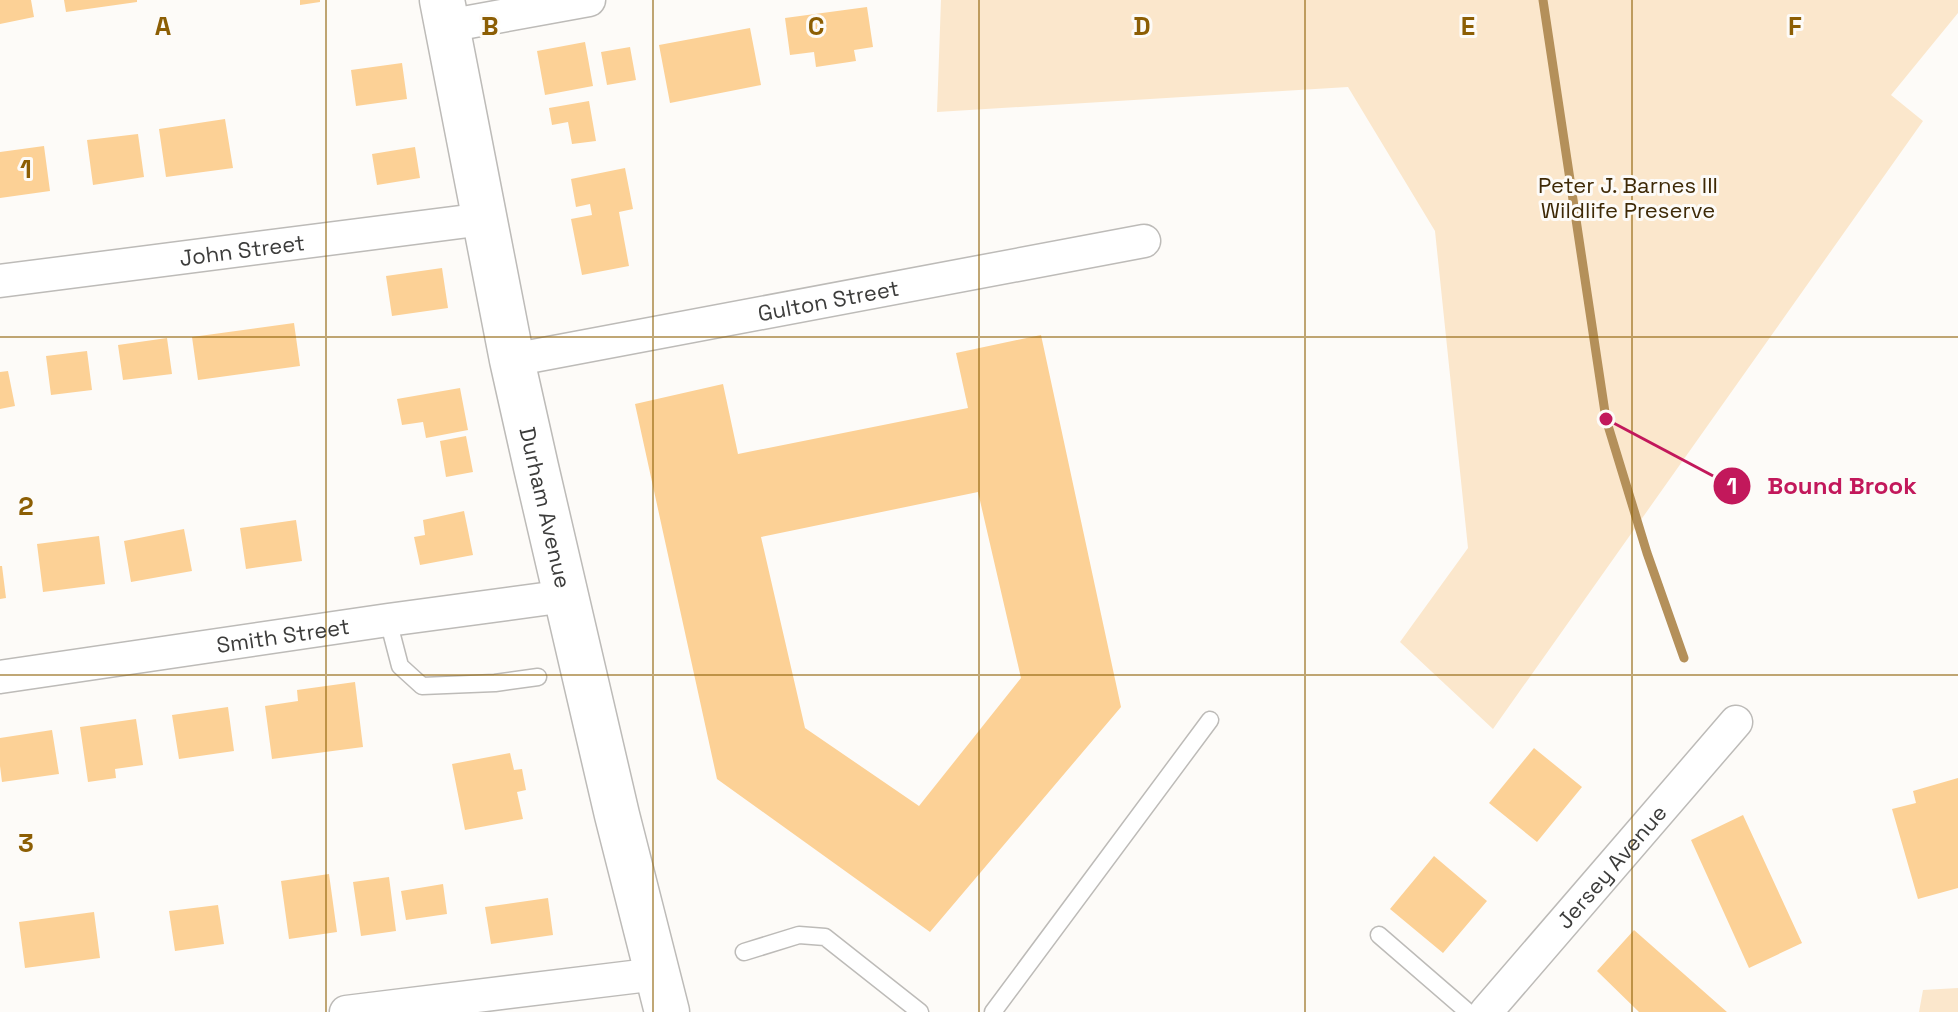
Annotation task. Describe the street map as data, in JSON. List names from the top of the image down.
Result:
{
  "streets": {
    "street": [
      "John Street",
      "Gulton Street",
      "Durham Avenue",
      "Smith Street",
      "Jersey Avenue"
    ]
  },
  "crossings": [
    ["John Street", "Durham Avenue"],
    ["Gulton Street", "Durham Avenue"],
    ["Durham Avenue", "Smith Street"]
  ],
  "parks": ["Peter J. Barnes III Wildlife Preserve"],
  "places": ["Bound Brook"],
  "grid": {
    "columns": [
      "A",
      "B",
      "C",
      "D",
      "E",
      "F"
    ],
    "rows": ["1", "2", "3"]
  }
}
